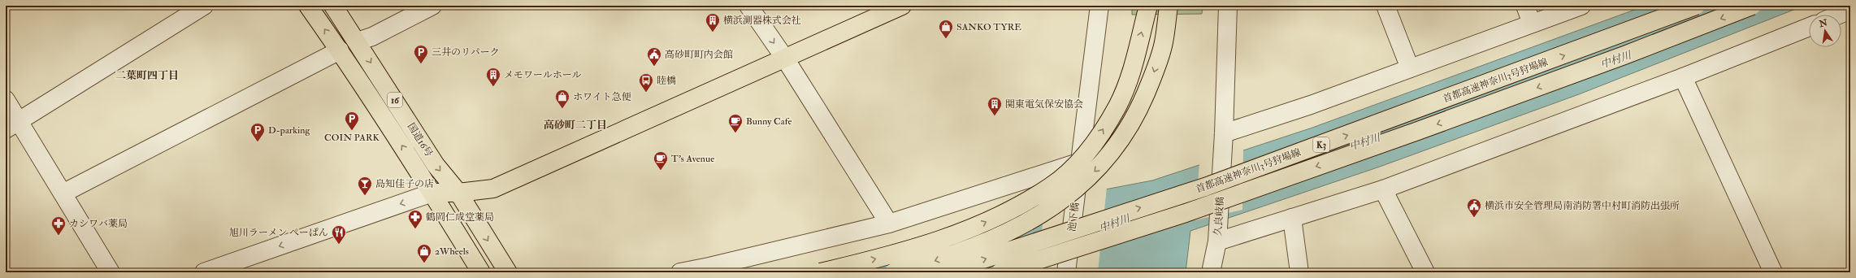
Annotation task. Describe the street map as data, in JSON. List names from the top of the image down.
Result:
{
  "streets": {
    "main road": [
      "首都高速神奈川3号狩場線",
      "16",
      "国道16号",
      "K3"
    ],
    "street": ["久良岐橋", "池下橋"]
  },
  "districts": ["二葉町四丁目", "高砂町二丁目"],
  "water": ["中村川"],
  "places": {
    "building": ["横浜測器株式会社", "メモワールホール", "関東電気保安協会"],
    "shop": ["SANKO TYRE", "ホワイト急便", "2Wheels"],
    "parking": ["三井のリパーク", "COIN PARK", "D-parking"],
    "public building": ["高砂町町内会館", "横浜市安全管理局南消防署中村町消防出張所"],
    "bus stop": ["睦橋"],
    "cafe": ["Bunny Cafe", "T's Avenue"],
    "bar": ["島知佳子の店"],
    "pharmacy": ["鶴岡仁成堂薬局", "カシワバ薬局"],
    "restaurant": ["旭川ラーメン ぺーぱん"]
  },
  "north": "top"
}
